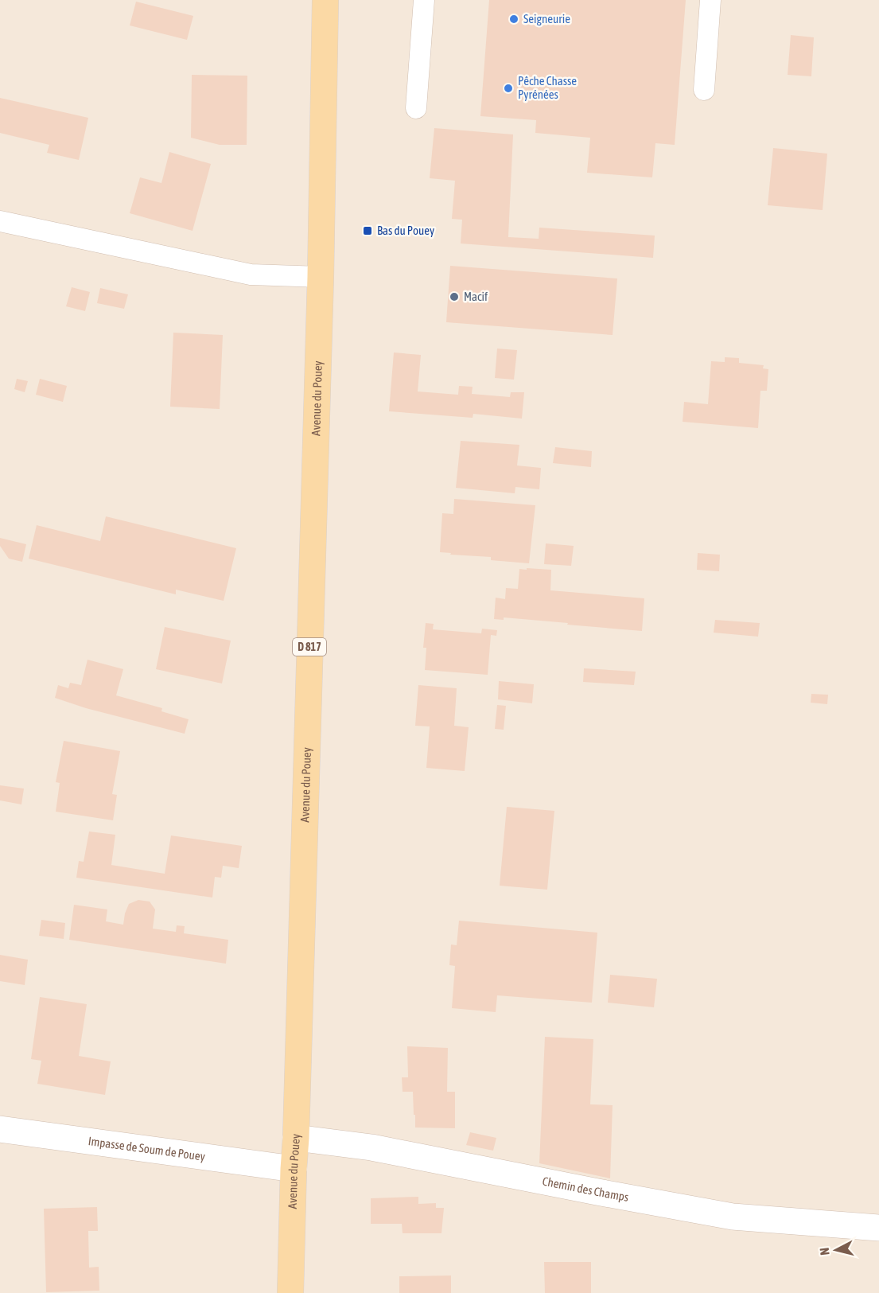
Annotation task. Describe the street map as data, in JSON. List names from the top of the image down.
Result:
{
  "streets": {
    "main road": ["Avenue du Pouey", "D 817"],
    "street": ["Impasse de Soum de Pouey", "Chemin des Champs"]
  },
  "crossings": [
    ["Avenue du Pouey", "Impasse de Soum de Pouey"],
    ["Avenue du Pouey", "Chemin des Champs"]
  ],
  "places": {
    "other": ["Seigneurie", "Pêche Chasse Pyrénées", "Macif"],
    "transit": ["Bas du Pouey"]
  },
  "north": "left"
}
